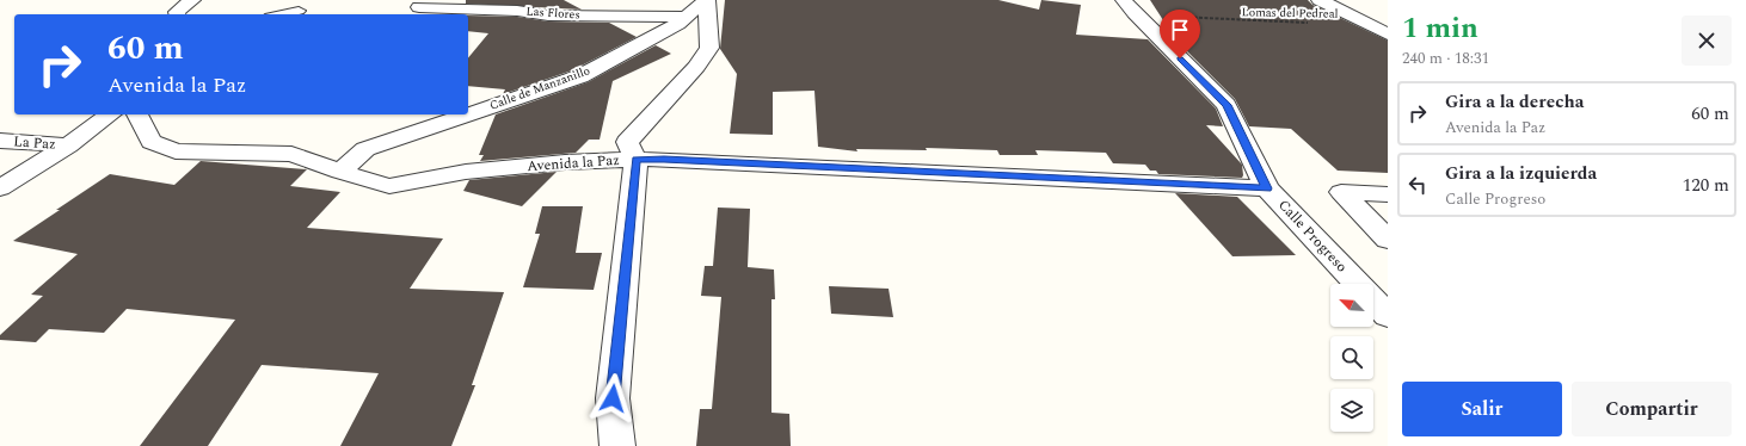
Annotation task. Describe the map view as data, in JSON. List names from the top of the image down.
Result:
{
  "streets": {
    "street": [
      "Las Flores",
      "Calle de Manzanillo",
      "La Paz",
      "Avenida la Paz",
      "Calle Progreso"
    ],
    "path": ["Lomas del Pedreal"]
  },
  "crossings": [
    ["Las Flores", "Calle de Manzanillo"],
    ["Lomas del Pedreal", "Calle Progreso"],
    ["Calle de Manzanillo", "Avenida la Paz"],
    ["Avenida la Paz", "Calle Progreso"]
  ],
  "north": "top left",
  "page": {
    "heading": ["1 min", "240 m · 18:31"],
    "turn": ["60 m", "Avenida la Paz"],
    "list": [
      {
        "name": "Gira a la derecha",
        "note": "Avenida la Paz",
        "value": "60 m"
      },
      {
        "name": "Gira a la izquierda",
        "note": "Calle Progreso",
        "value": "120 m"
      }
    ],
    "buttons": ["Salir", "Compartir"]
  }
}
